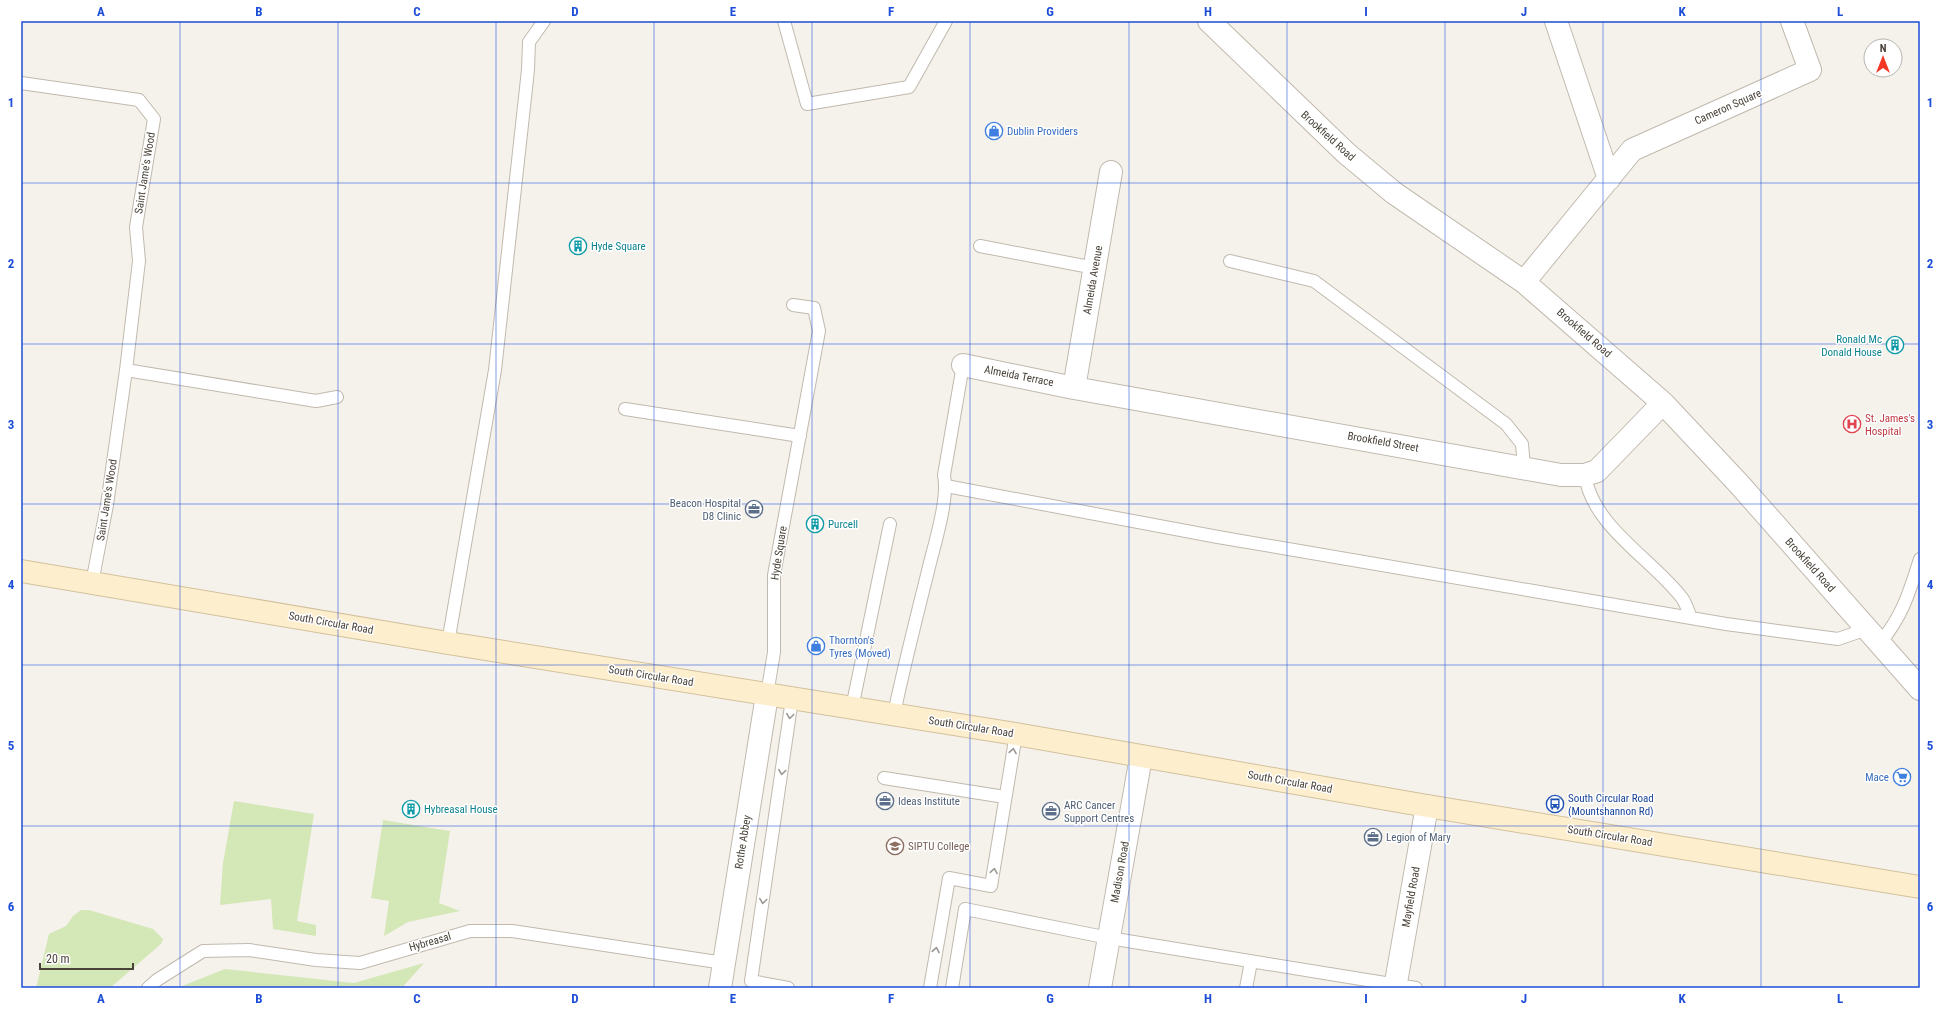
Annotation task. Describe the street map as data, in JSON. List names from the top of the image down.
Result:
{
  "streets": {
    "main road": ["South Circular Road"],
    "street": [
      "Cameron Square",
      "Brookfield Road",
      "Almeida Avenue",
      "Almeida Terrace",
      "Brookfield Street",
      "Rothe Abbey",
      "Madison Road",
      "Mayfield Road"
    ],
    "lane": ["Saint Jame's Wood", "Hyde Square", "Hybreasal"]
  },
  "crossings": [
    ["Cameron Square", "Brookfield Road"],
    ["Brookfield Road", "Brookfield Street"],
    ["Saint Jame's Wood", "South Circular Road"],
    ["Almeida Avenue", "Almeida Terrace"],
    ["Almeida Avenue", "Brookfield Street"],
    ["Almeida Terrace", "Brookfield Street"],
    ["Hyde Square", "South Circular Road"],
    ["Hyde Square", "Rothe Abbey"],
    ["South Circular Road", "Rothe Abbey"],
    ["South Circular Road", "Madison Road"],
    ["South Circular Road", "Mayfield Road"],
    ["Rothe Abbey", "Hybreasal"]
  ],
  "places": {
    "shop": ["Dublin Providers", "Thornton's Tyres (Moved)"],
    "building": [
      "Hyde Square",
      "Ronald Mc Donald House",
      "Purcell",
      "Hybreasal House"
    ],
    "hospital": ["St. James's Hospital"],
    "office": [
      "Beacon Hospital D8 Clinic",
      "Ideas Institute",
      "ARC Cancer Support Centres",
      "Legion of Mary"
    ],
    "supermarket": ["Mace"],
    "bus stop": ["South Circular Road (Mountshannon Rd)"],
    "school or university": ["SIPTU College"]
  },
  "scale_bar": "20 m",
  "north": "top",
  "grid": {
    "columns": [
      "A",
      "B",
      "C",
      "D",
      "E",
      "F",
      "G",
      "H",
      "I",
      "J",
      "K",
      "L"
    ],
    "rows": [
      "1",
      "2",
      "3",
      "4",
      "5",
      "6"
    ]
  }
}
